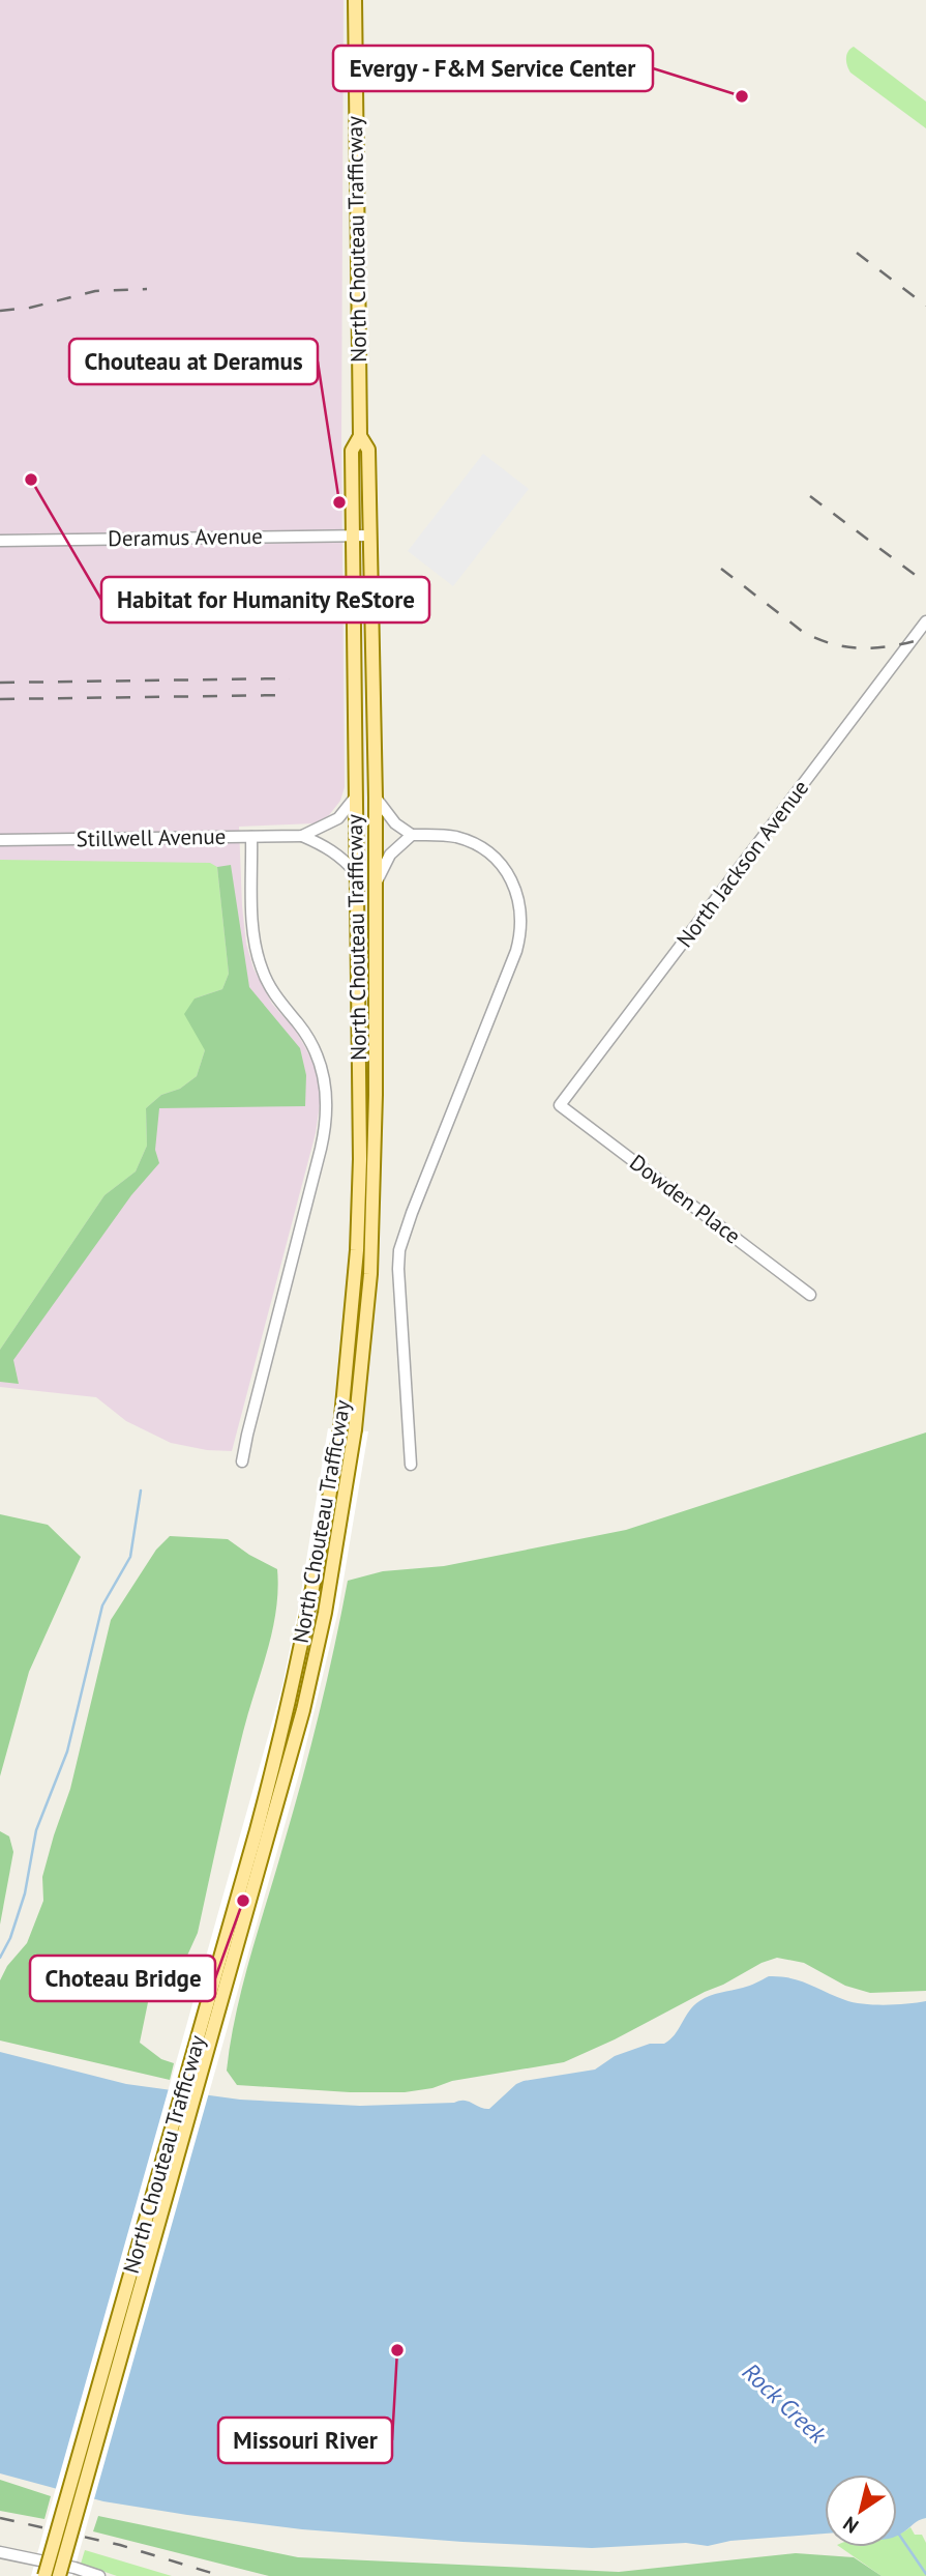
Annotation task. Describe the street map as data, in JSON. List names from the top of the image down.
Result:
{
  "streets": {
    "main road": ["North Chouteau Trafficway"],
    "street": [
      "Deramus Avenue",
      "Stillwell Avenue",
      "North Jackson Avenue",
      "Dowden Place"
    ]
  },
  "crossings": [
    ["North Chouteau Trafficway", "Deramus Avenue"],
    ["North Chouteau Trafficway", "Stillwell Avenue"],
    ["North Jackson Avenue", "Dowden Place"]
  ],
  "water": ["Rock Creek"],
  "places": [
    "Evergy - F&M Service Center",
    "Habitat for Humanity ReStore",
    "Chouteau at Deramus",
    "Choteau Bridge",
    "Missouri River"
  ],
  "north": "bottom left"
}
